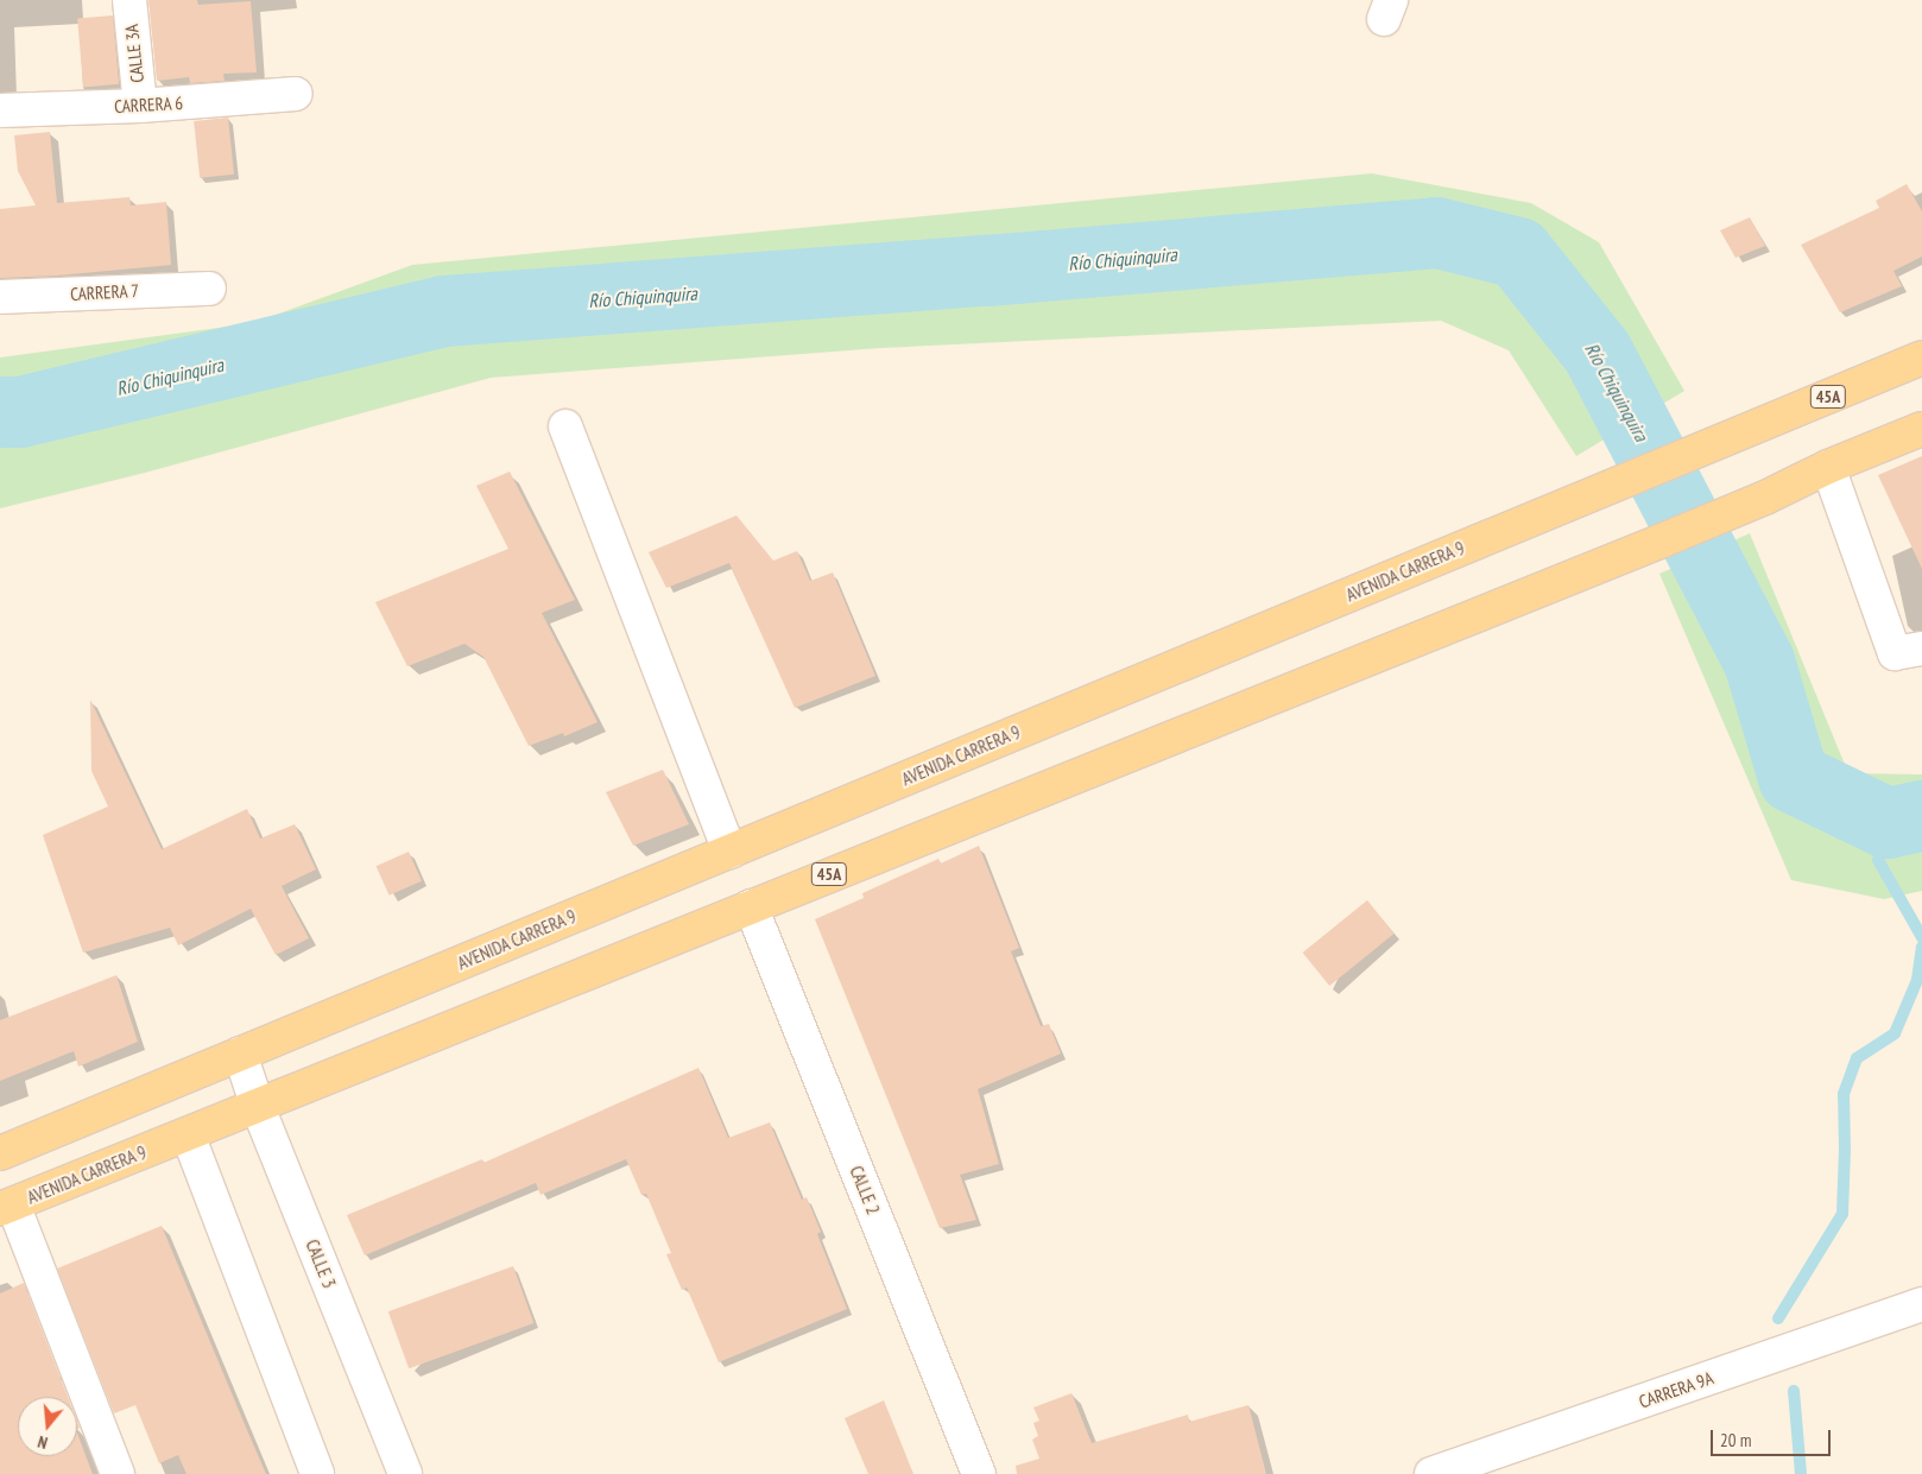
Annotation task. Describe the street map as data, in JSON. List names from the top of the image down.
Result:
{
  "streets": {
    "main road": ["45A", "AVENIDA CARRERA 9"],
    "street": [
      "CALLE 3A",
      "CARRERA 6",
      "CARRERA 7",
      "CALLE 2",
      "CALLE 3",
      "CARRERA 9A"
    ]
  },
  "crossings": [
    ["CALLE 3A", "CARRERA 6"],
    ["AVENIDA CARRERA 9", "CALLE 2"],
    ["AVENIDA CARRERA 9", "CALLE 3"]
  ],
  "water": ["Río Chiquinquira"],
  "scale_bar": "20 m",
  "north": "bottom"
}
